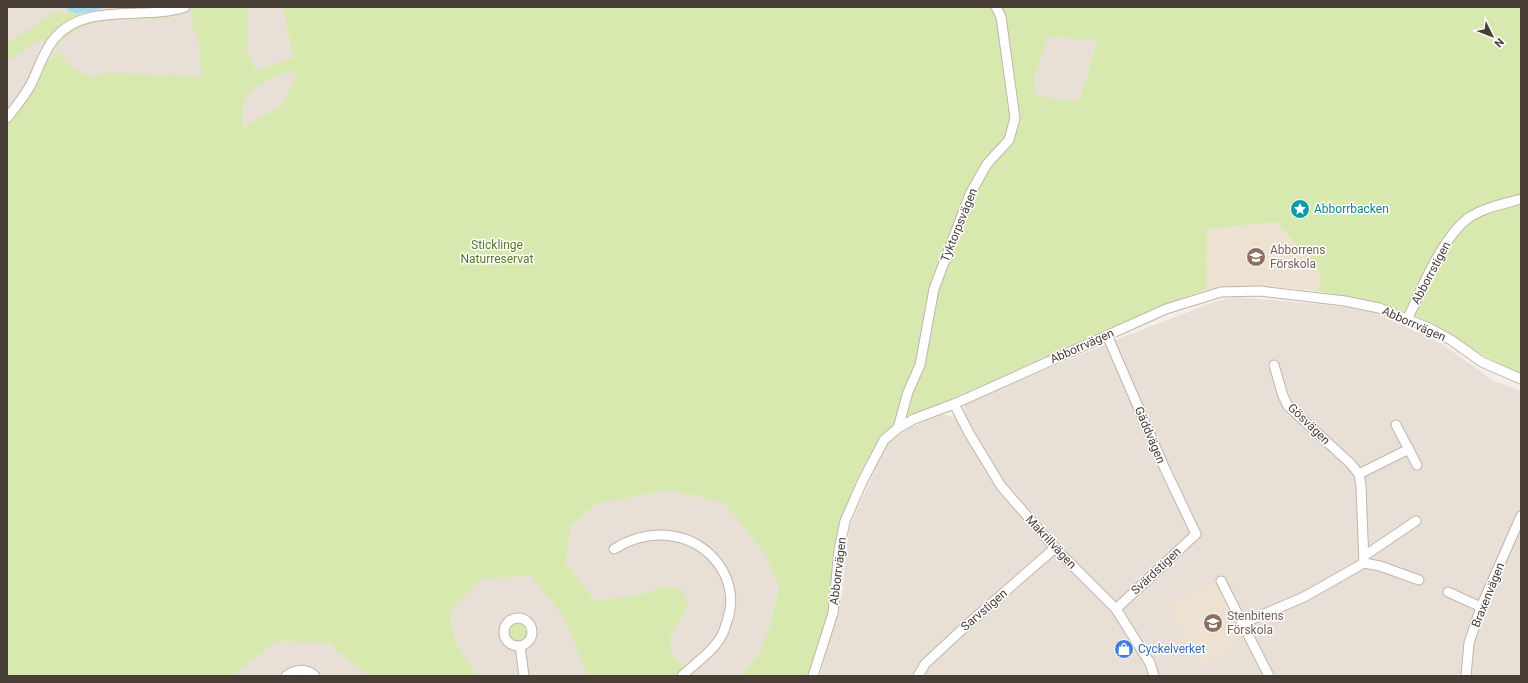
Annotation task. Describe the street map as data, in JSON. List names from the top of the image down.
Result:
{
  "streets": {
    "street": [
      "Tyktorpsvägen",
      "Abborrstigen",
      "Abborrvägen",
      "Gösvägen",
      "Gäddvägen",
      "Makrillvägen",
      "Svärdstigen",
      "Braxenvägen",
      "Sarvstigen"
    ]
  },
  "crossings": [
    ["Tyktorpsvägen", "Abborrvägen"],
    ["Abborrstigen", "Abborrvägen"],
    ["Abborrvägen", "Gäddvägen"],
    ["Abborrvägen", "Makrillvägen"],
    ["Gäddvägen", "Svärdstigen"],
    ["Makrillvägen", "Svärdstigen"],
    ["Makrillvägen", "Sarvstigen"]
  ],
  "parks": ["Sticklinge Naturreservat"],
  "places": {
    "place": ["Abborrbacken"],
    "school or university": ["Abborrens Förskola", "Stenbitens Förskola"],
    "shop": ["Cyckelverket"]
  },
  "north": "bottom right"
}
